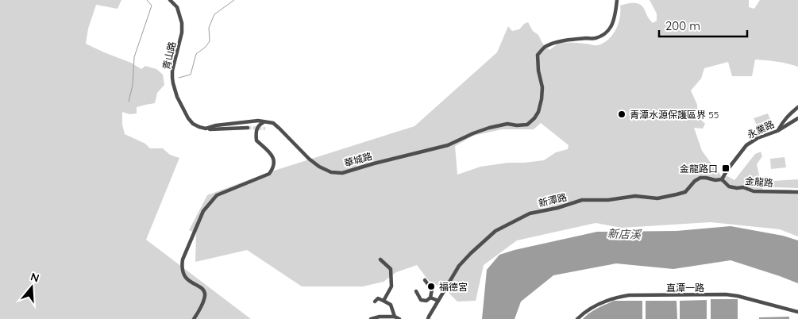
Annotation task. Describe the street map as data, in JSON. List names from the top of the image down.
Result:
{
  "streets": {
    "street": [
      "青山路",
      "永業路",
      "華城路",
      "金龍路",
      "新潭路",
      "直潭一路"
    ]
  },
  "crossings": [
    ["永業路", "金龍路"],
    ["永業路", "新潭路"],
    ["金龍路", "新潭路"]
  ],
  "water": ["新店溪"],
  "places": {
    "other": ["青潭水源保護區界 55", "福德宮"],
    "transit": ["金龍路口"]
  },
  "scale_bar": "200 m",
  "north": "top"
}
